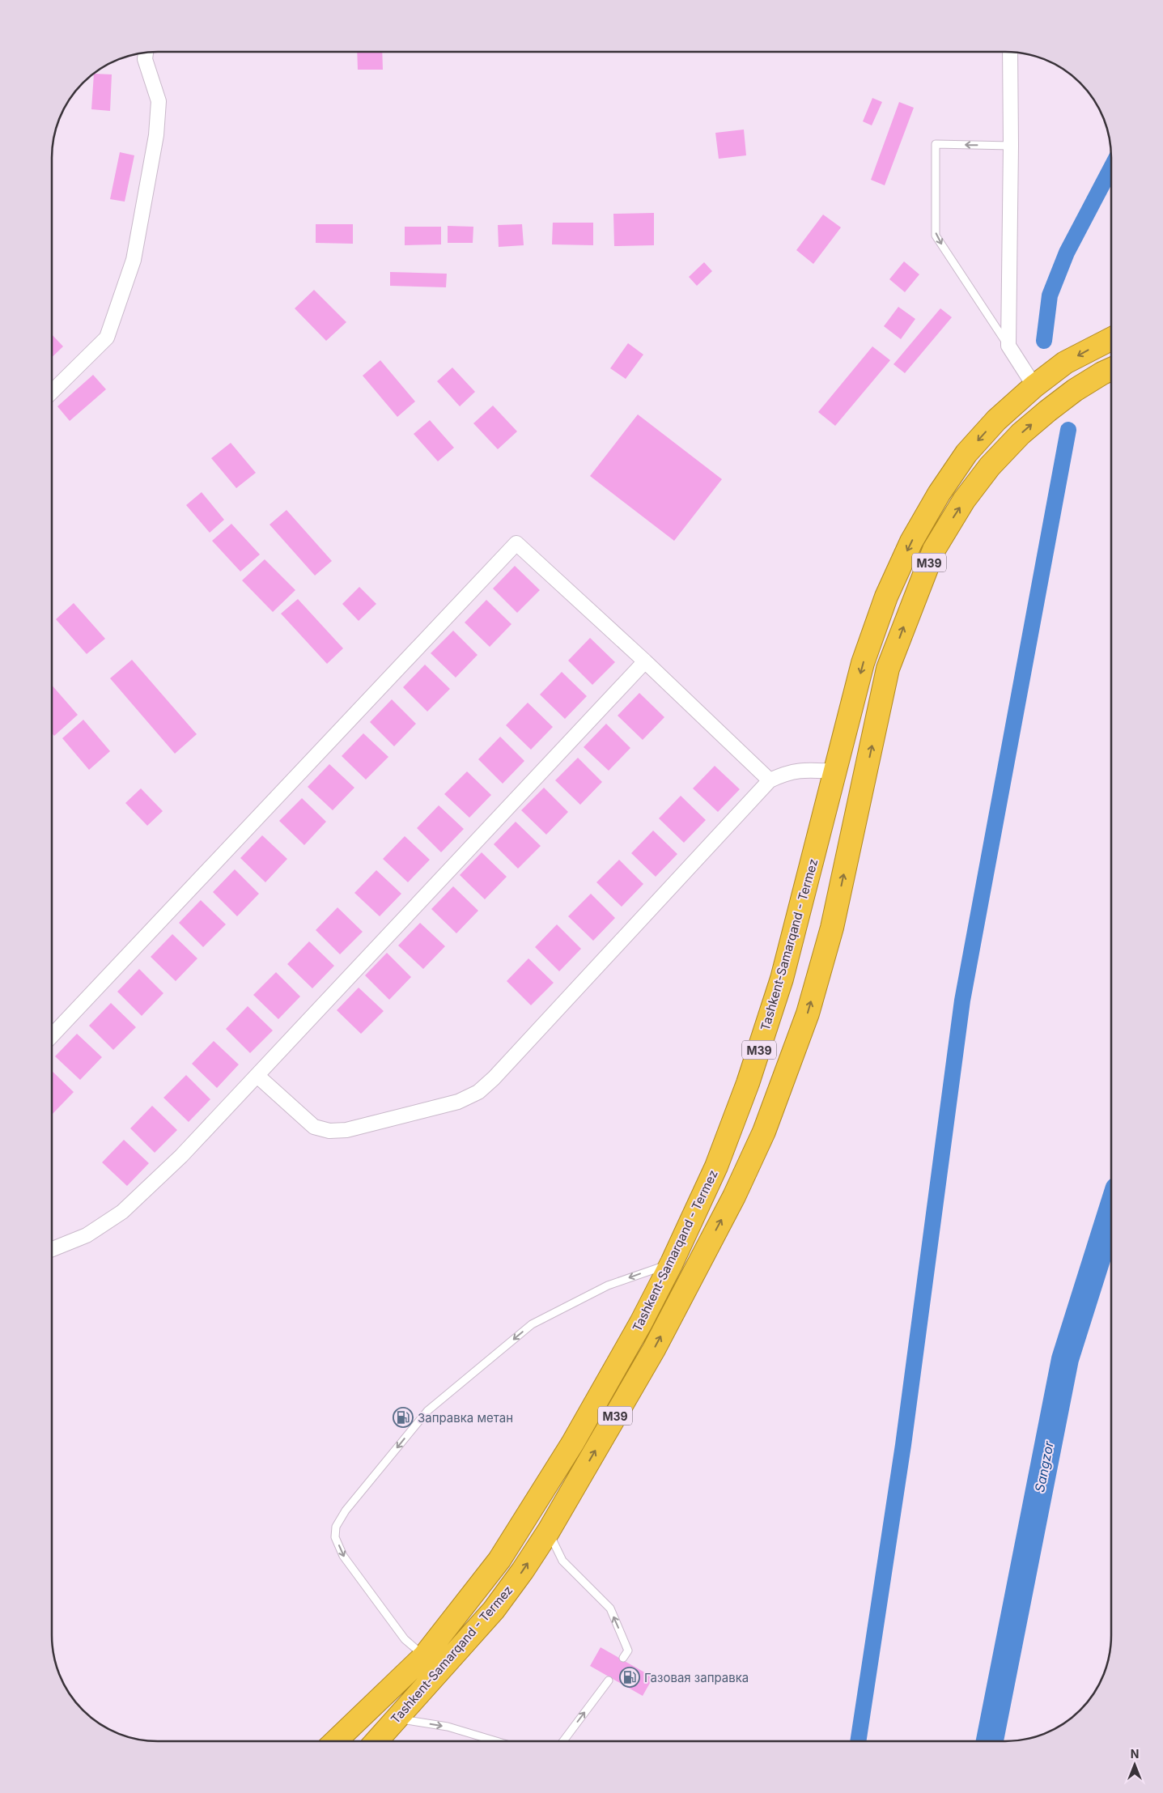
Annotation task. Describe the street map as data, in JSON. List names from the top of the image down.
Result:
{
  "streets": {
    "highway": ["M39", "Tashkent-Samarqand - Termez"]
  },
  "water": ["Sangzor"],
  "places": {
    "fuel station": ["Заправка метан", "Газовая заправка"]
  },
  "north": "top"
}
